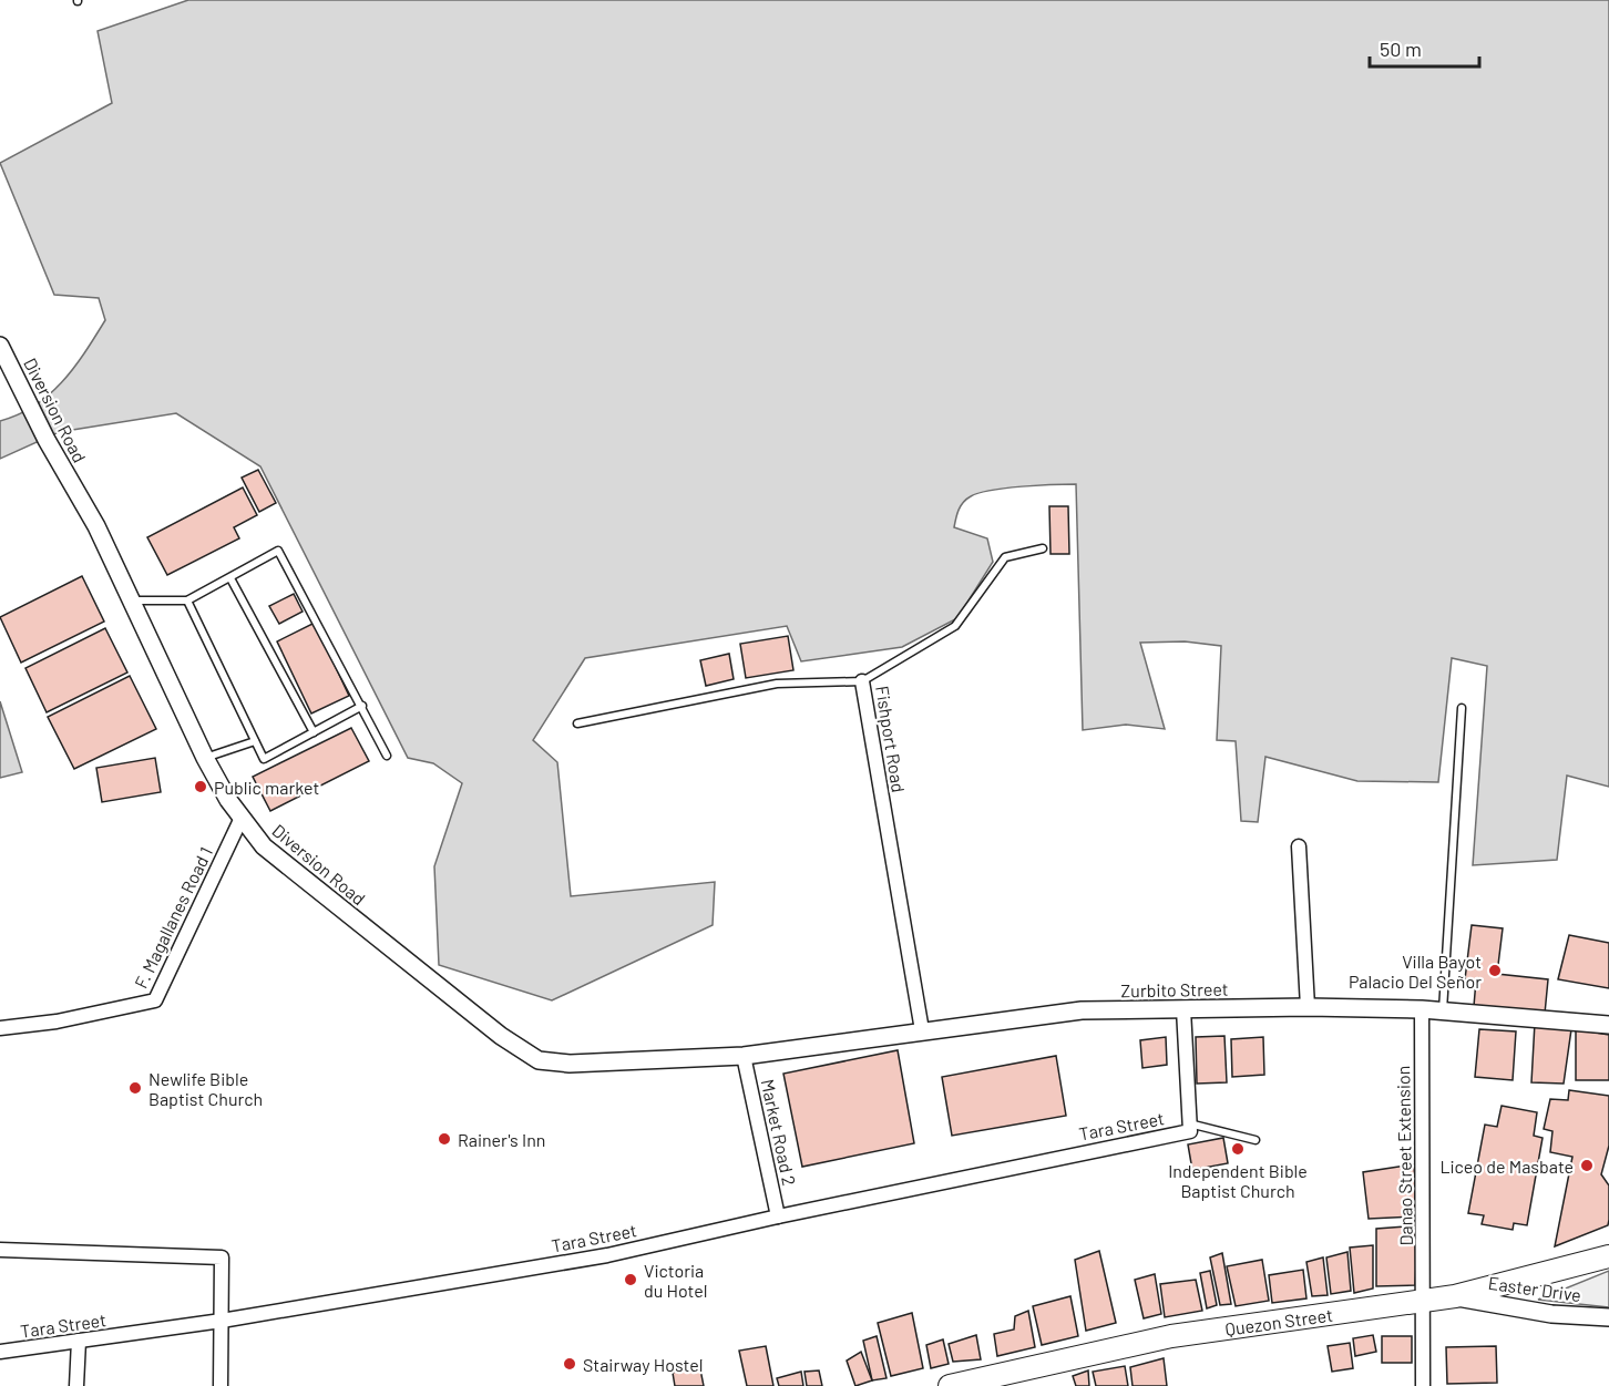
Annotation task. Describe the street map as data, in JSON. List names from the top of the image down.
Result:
{
  "streets": {
    "main road": ["Quezon Street"],
    "street": [
      "Diversion Road",
      "Fishport Road",
      "F. Magallanes Road 1",
      "Zurbito Street",
      "Tara Street",
      "Market Road 2",
      "Danao Street Extension",
      "Easter Drive"
    ]
  },
  "crossings": [
    ["Diversion Road", "F. Magallanes Road 1"],
    ["Diversion Road", "Zurbito Street"],
    ["Diversion Road", "Market Road 2"],
    ["Fishport Road", "Zurbito Street"],
    ["Zurbito Street", "Market Road 2"],
    ["Zurbito Street", "Danao Street Extension"],
    ["Tara Street", "Market Road 2"],
    ["Danao Street Extension", "Quezon Street"],
    ["Easter Drive", "Quezon Street"]
  ],
  "places": [
    "Public market",
    "Villa Bayot Palacio Del Señor",
    "Newlife Bible Baptist Church",
    "Rainer's Inn",
    "Independent Bible Baptist Church",
    "Liceo de Masbate",
    "Victoria du Hotel",
    "Stairway Hostel"
  ],
  "scale_bar": "50 m"
}
